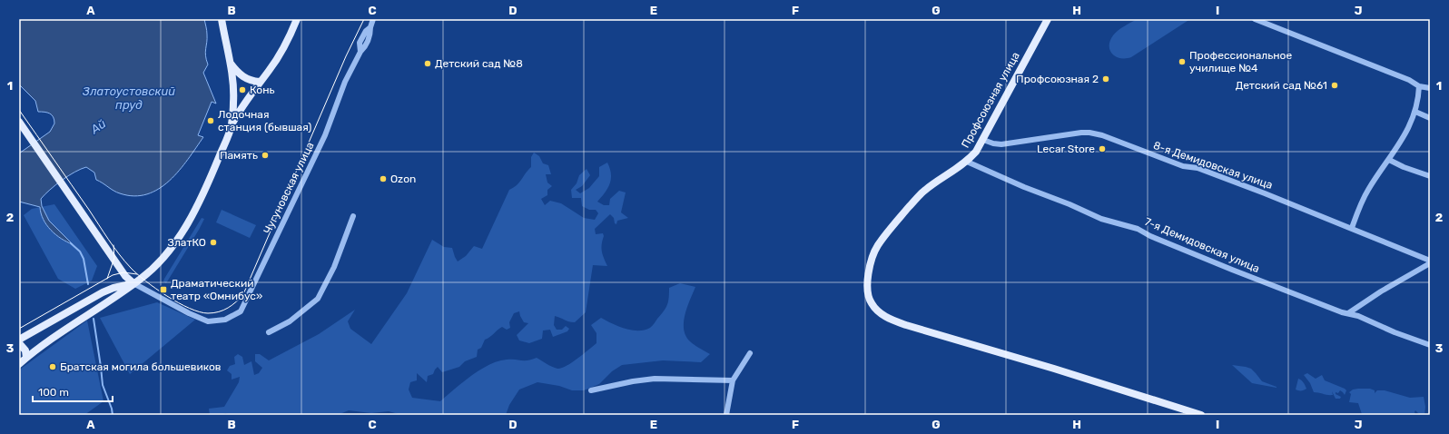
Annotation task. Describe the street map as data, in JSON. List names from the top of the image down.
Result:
{
  "streets": {
    "main road": ["Профсоюзная улица"],
    "street": ["8-я Демидовская улица", "Чугуновская улица", "7-я Демидовская улица"]
  },
  "crossings": [
    ["Профсоюзная улица", "8-я Демидовская улица"],
    ["Профсоюзная улица", "7-я Демидовская улица"]
  ],
  "water": ["Златоустовский пруд", "Ай"],
  "places": {
    "other": [
      "Профессиональное училище №4",
      "Детский сад №8",
      "Профсоюзная 2",
      "Детский сад №61",
      "Конь",
      "Лодочная станция (бывшая)",
      "Lecar Store",
      "Память",
      "Ozon",
      "ЗлатКО",
      "Братская могила большевиков"
    ],
    "transit": ["Драматический театр «Омнибус»"]
  },
  "scale_bar": "100 m",
  "grid": {
    "columns": [
      "A",
      "B",
      "C",
      "D",
      "E",
      "F",
      "G",
      "H",
      "I",
      "J"
    ],
    "rows": ["1", "2", "3"]
  }
}
